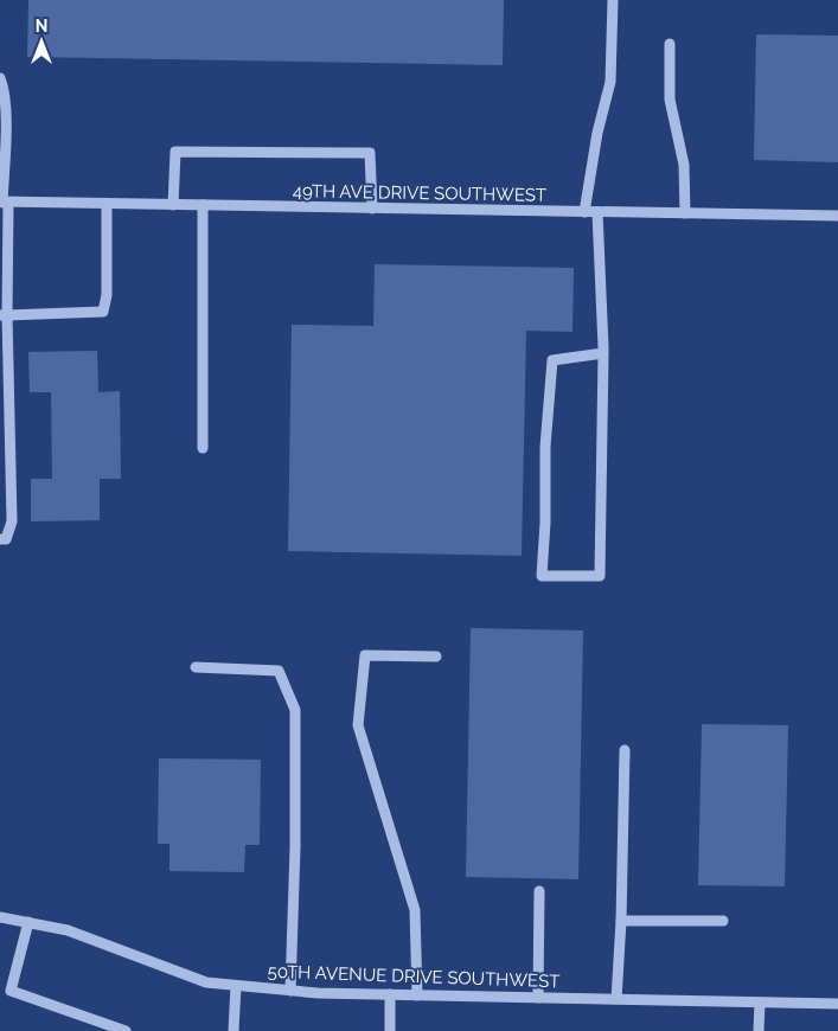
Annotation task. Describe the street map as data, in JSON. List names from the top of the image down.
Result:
{
  "streets": {
    "street": ["49TH AVE DRIVE SOUTHWEST", "50TH AVENUE DRIVE SOUTHWEST"]
  },
  "north": "top"
}
